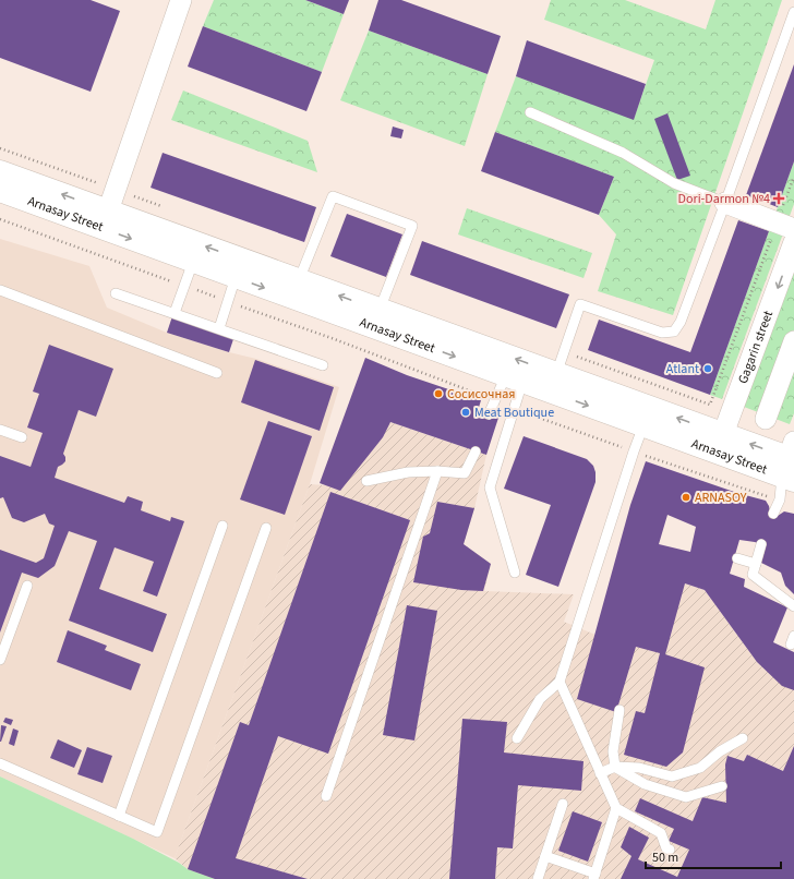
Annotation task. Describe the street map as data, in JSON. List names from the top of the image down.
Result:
{
  "streets": {
    "main road": ["Arnasay Street"],
    "street": ["Gagarin street"]
  },
  "crossings": [
    ["Arnasay Street", "Gagarin street"]
  ],
  "places": {
    "health": ["Dori-Darmon №4"],
    "other": [
      "Atlant",
      "Сосисочная",
      "Meat Boutique",
      "ARNASOY"
    ]
  },
  "scale_bar": "50 m"
}
